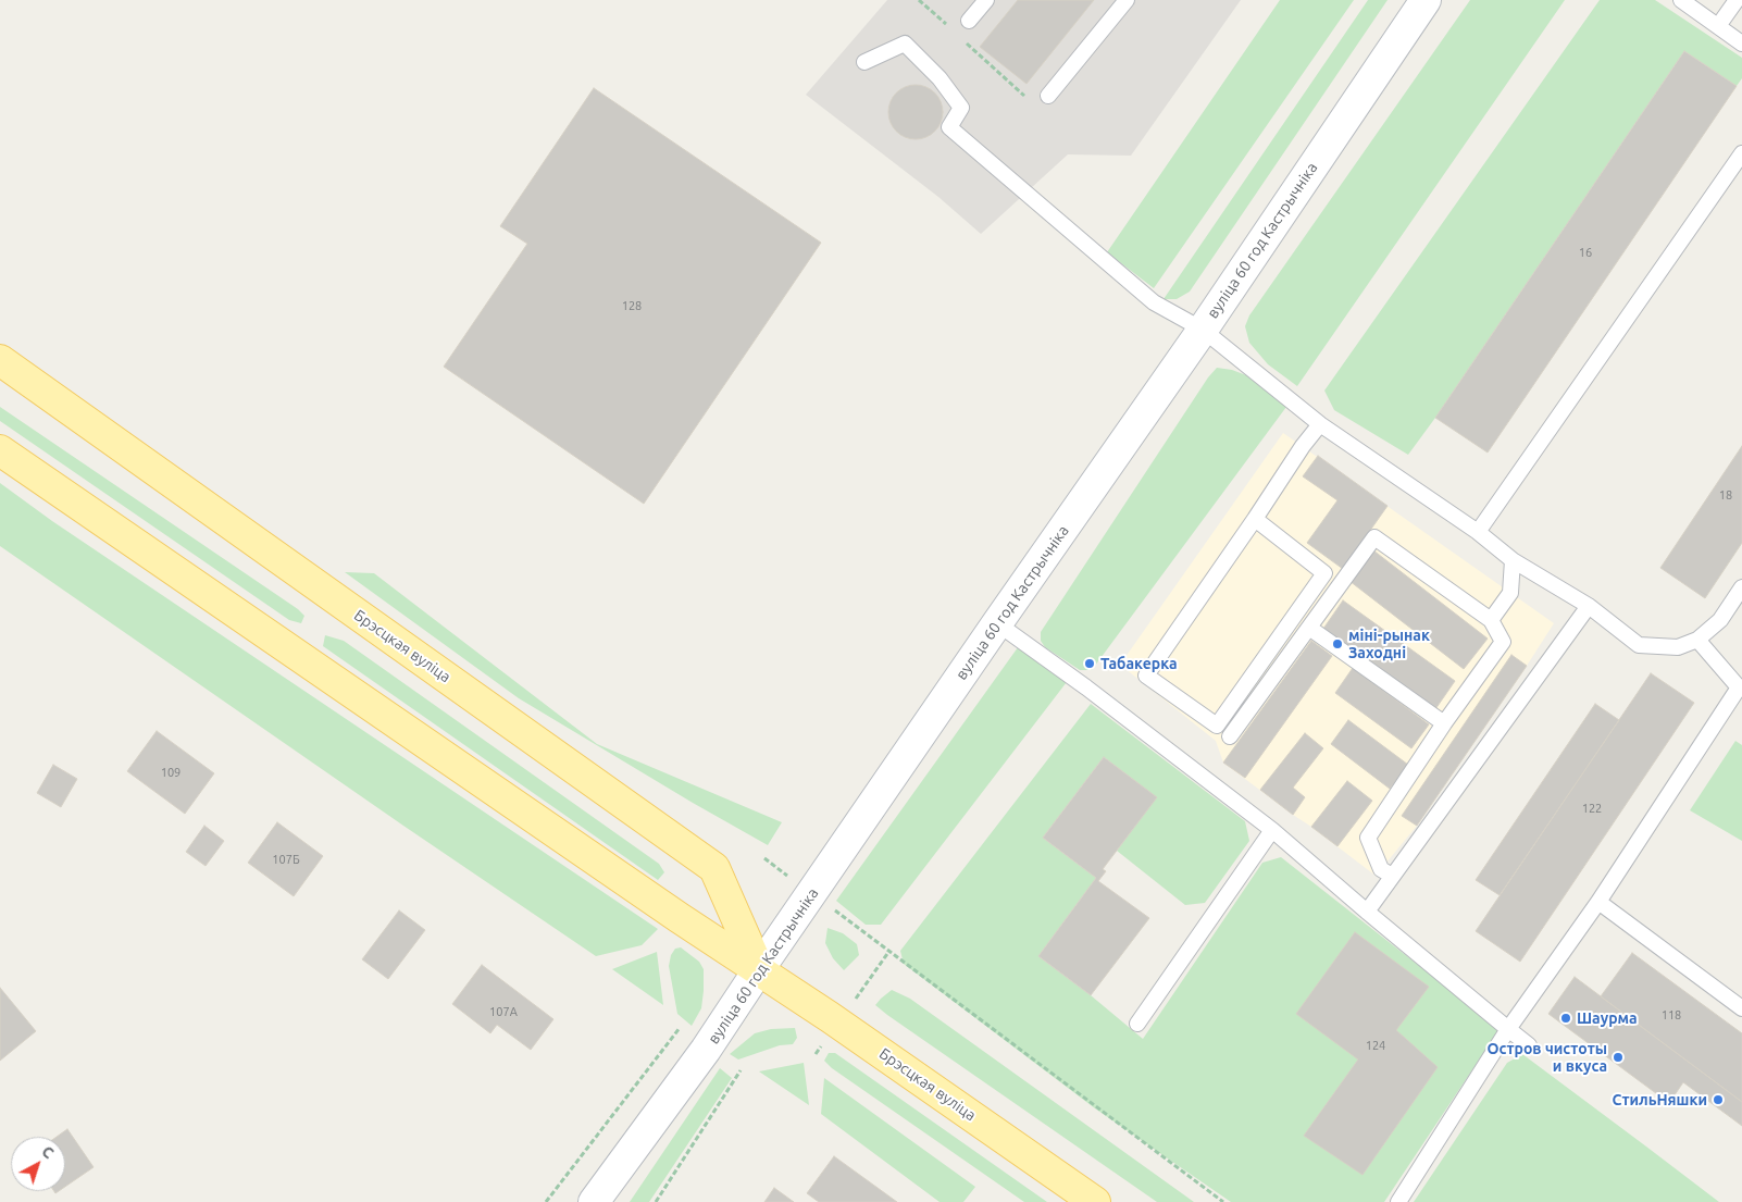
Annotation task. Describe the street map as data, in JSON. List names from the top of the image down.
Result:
{
  "streets": {
    "main road": ["Брэсцкая вуліца"],
    "street": ["вуліца 60 год Кастрычніка"]
  },
  "crossings": [
    ["вуліца 60 год Кастрычніка", "Брэсцкая вуліца"]
  ],
  "places": [
    "міні-рынак Заходні",
    "Табакерка",
    "Шаурма",
    "Остров чистоты и вкуса",
    "СтильНяшки"
  ],
  "house_numbers": [
    "16",
    "128",
    "18",
    "109",
    "122",
    "107Б",
    "107А",
    "118",
    "124"
  ],
  "north": "top right"
}
